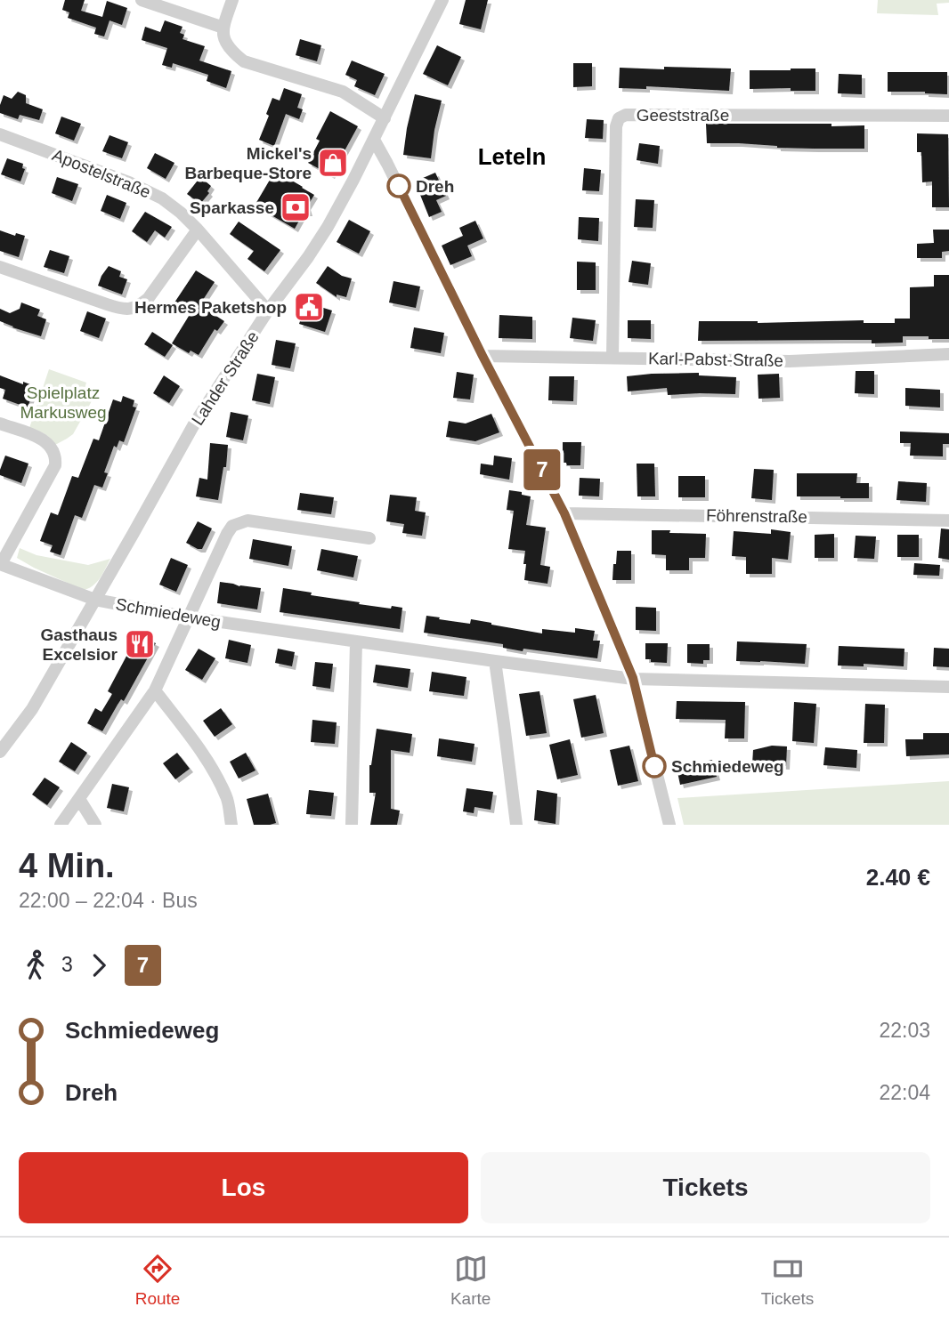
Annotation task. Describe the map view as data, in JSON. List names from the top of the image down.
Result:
{
  "streets": {
    "street": [
      "Geeststraße",
      "Apostelstraße",
      "Karl-Pabst-Straße",
      "Lahder Straße",
      "Föhrenstraße",
      "Schmiedeweg"
    ]
  },
  "crossings": [
    ["Geeststraße", "Karl-Pabst-Straße"],
    ["Apostelstraße", "Lahder Straße"],
    ["Lahder Straße", "Schmiedeweg"]
  ],
  "districts": ["Leteln"],
  "parks": ["Spielplatz Markusweg"],
  "places": {
    "shop": ["Mickel's Barbeque-Store"],
    "other": ["Dreh", "Schmiedeweg"],
    "bank": ["Sparkasse"],
    "public building": ["Hermes Paketshop"],
    "restaurant": ["Gasthaus Excelsior"]
  },
  "lines": ["bus line 7"],
  "page": {
    "on_map": "7",
    "heading": ["4 Min.", "22:00 – 22:04 · Bus", "2.40 €"],
    "legs": ["3", "7"],
    "list": [
      {
        "name": "Schmiedeweg",
        "value": "22:03"
      },
      {
        "name": "Dreh",
        "value": "22:04"
      }
    ],
    "buttons": ["Los", "Tickets"],
    "tabs": ["Route", "Karte", "Tickets"]
  }
}
